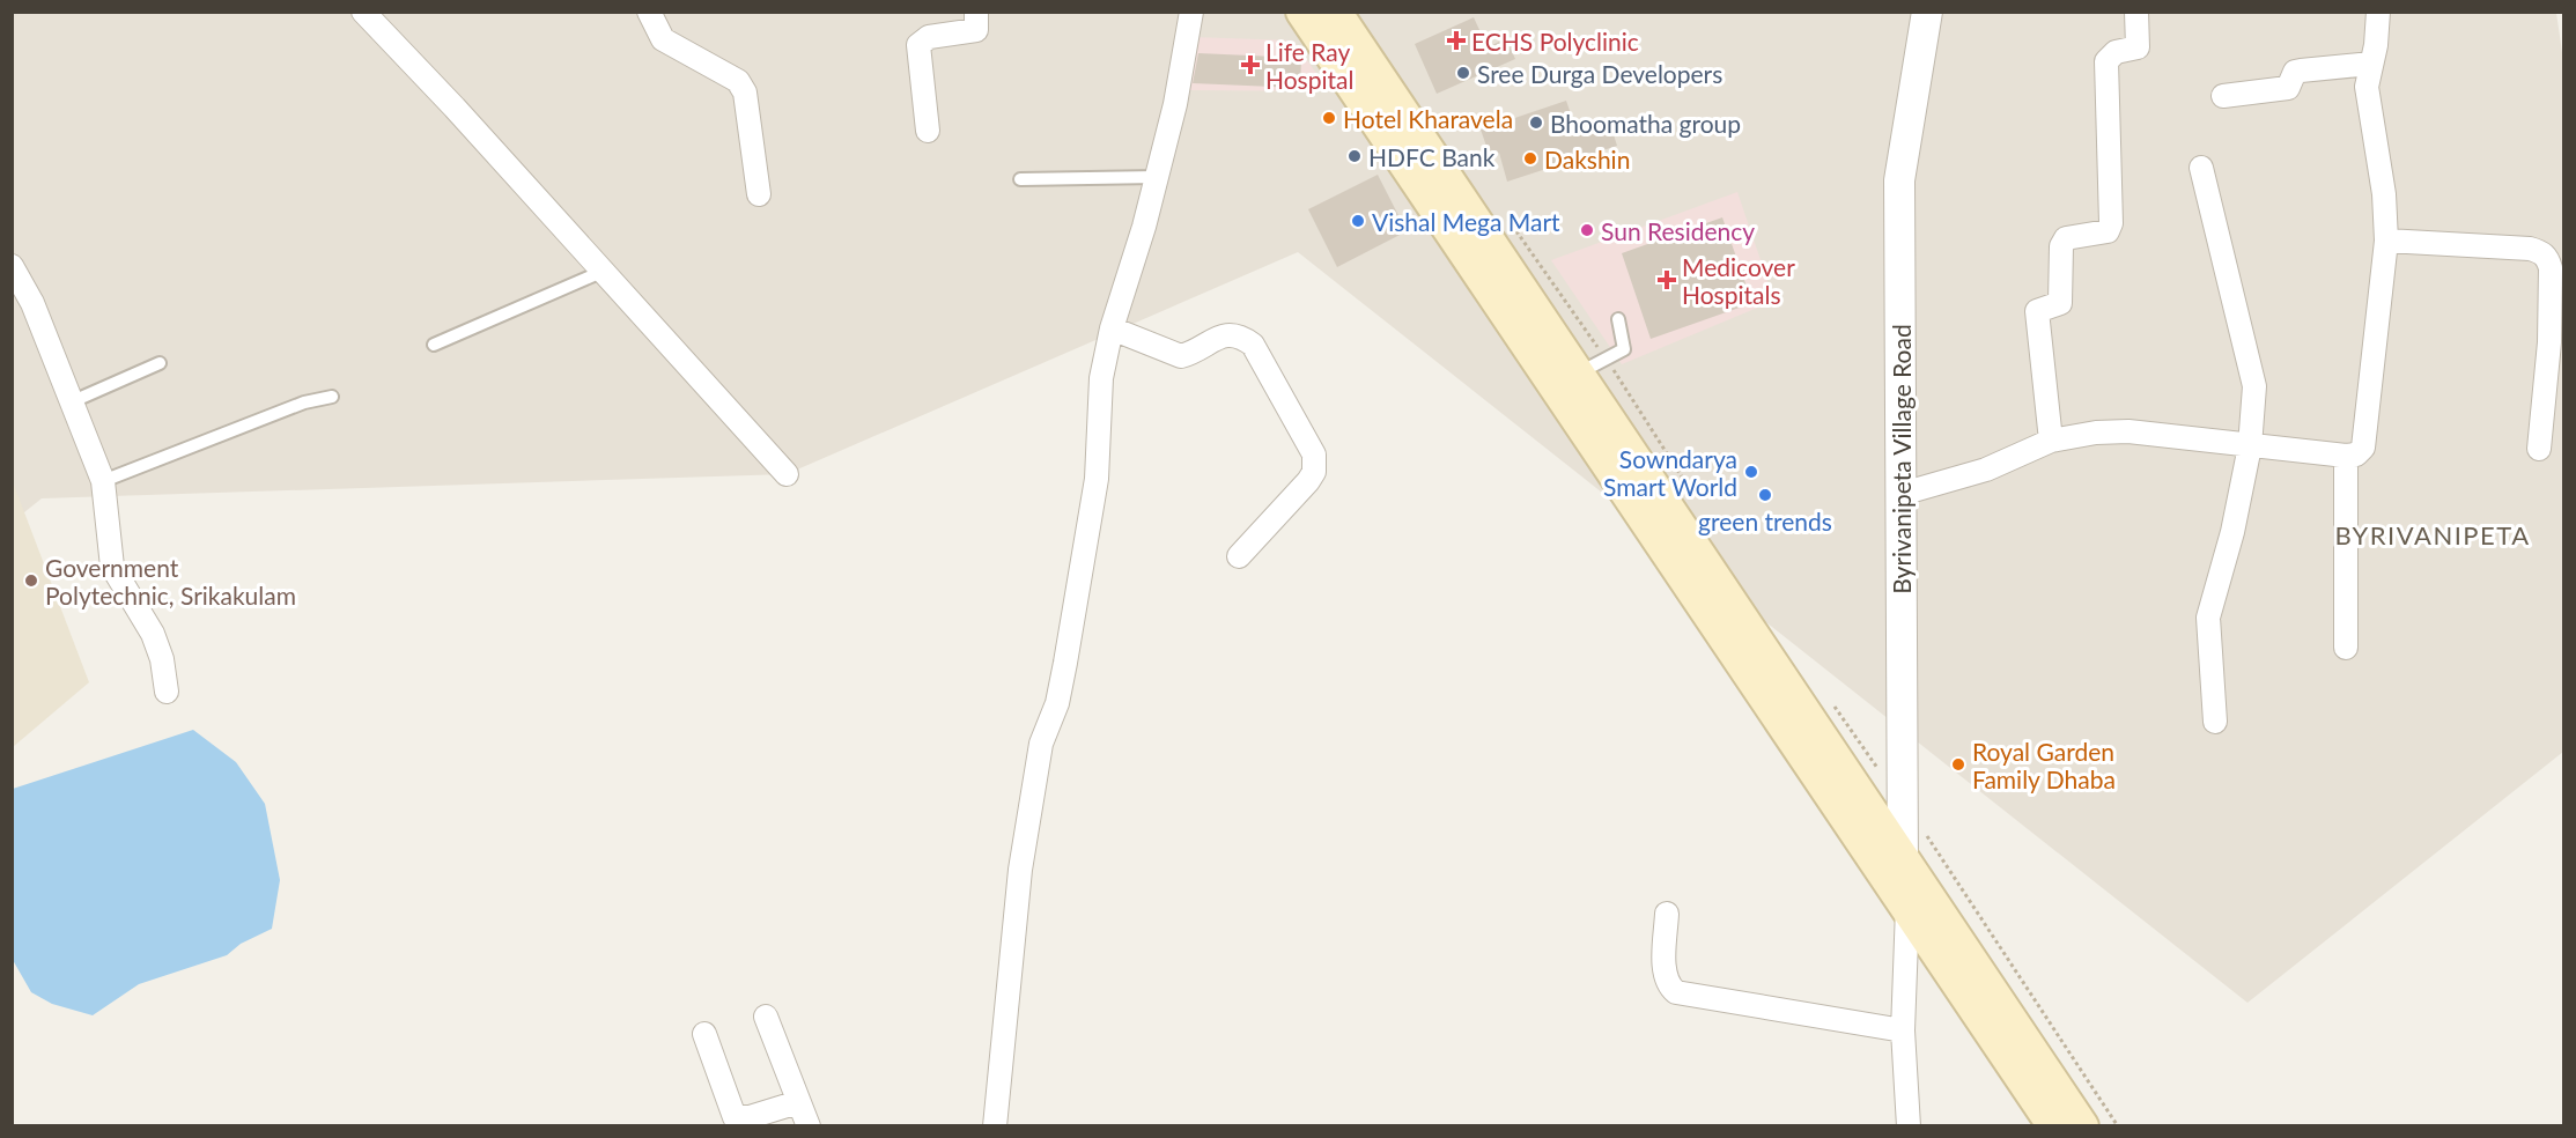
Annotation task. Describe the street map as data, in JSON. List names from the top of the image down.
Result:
{
  "streets": {
    "street": ["Byrivanipeta Village Road"]
  },
  "districts": ["BYRIVANIPETA"],
  "places": {
    "health": ["ECHS Polyclinic", "Life Ray Hospital", "Medicover Hospitals"],
    "other": [
      "Sree Durga Developers",
      "Hotel Kharavela",
      "Bhoomatha group",
      "HDFC Bank",
      "Dakshin",
      "Vishal Mega Mart",
      "Sun Residency",
      "Sowndarya Smart World",
      "green trends",
      "Government Polytechnic, Srikakulam",
      "Royal Garden Family Dhaba"
    ]
  }
}
